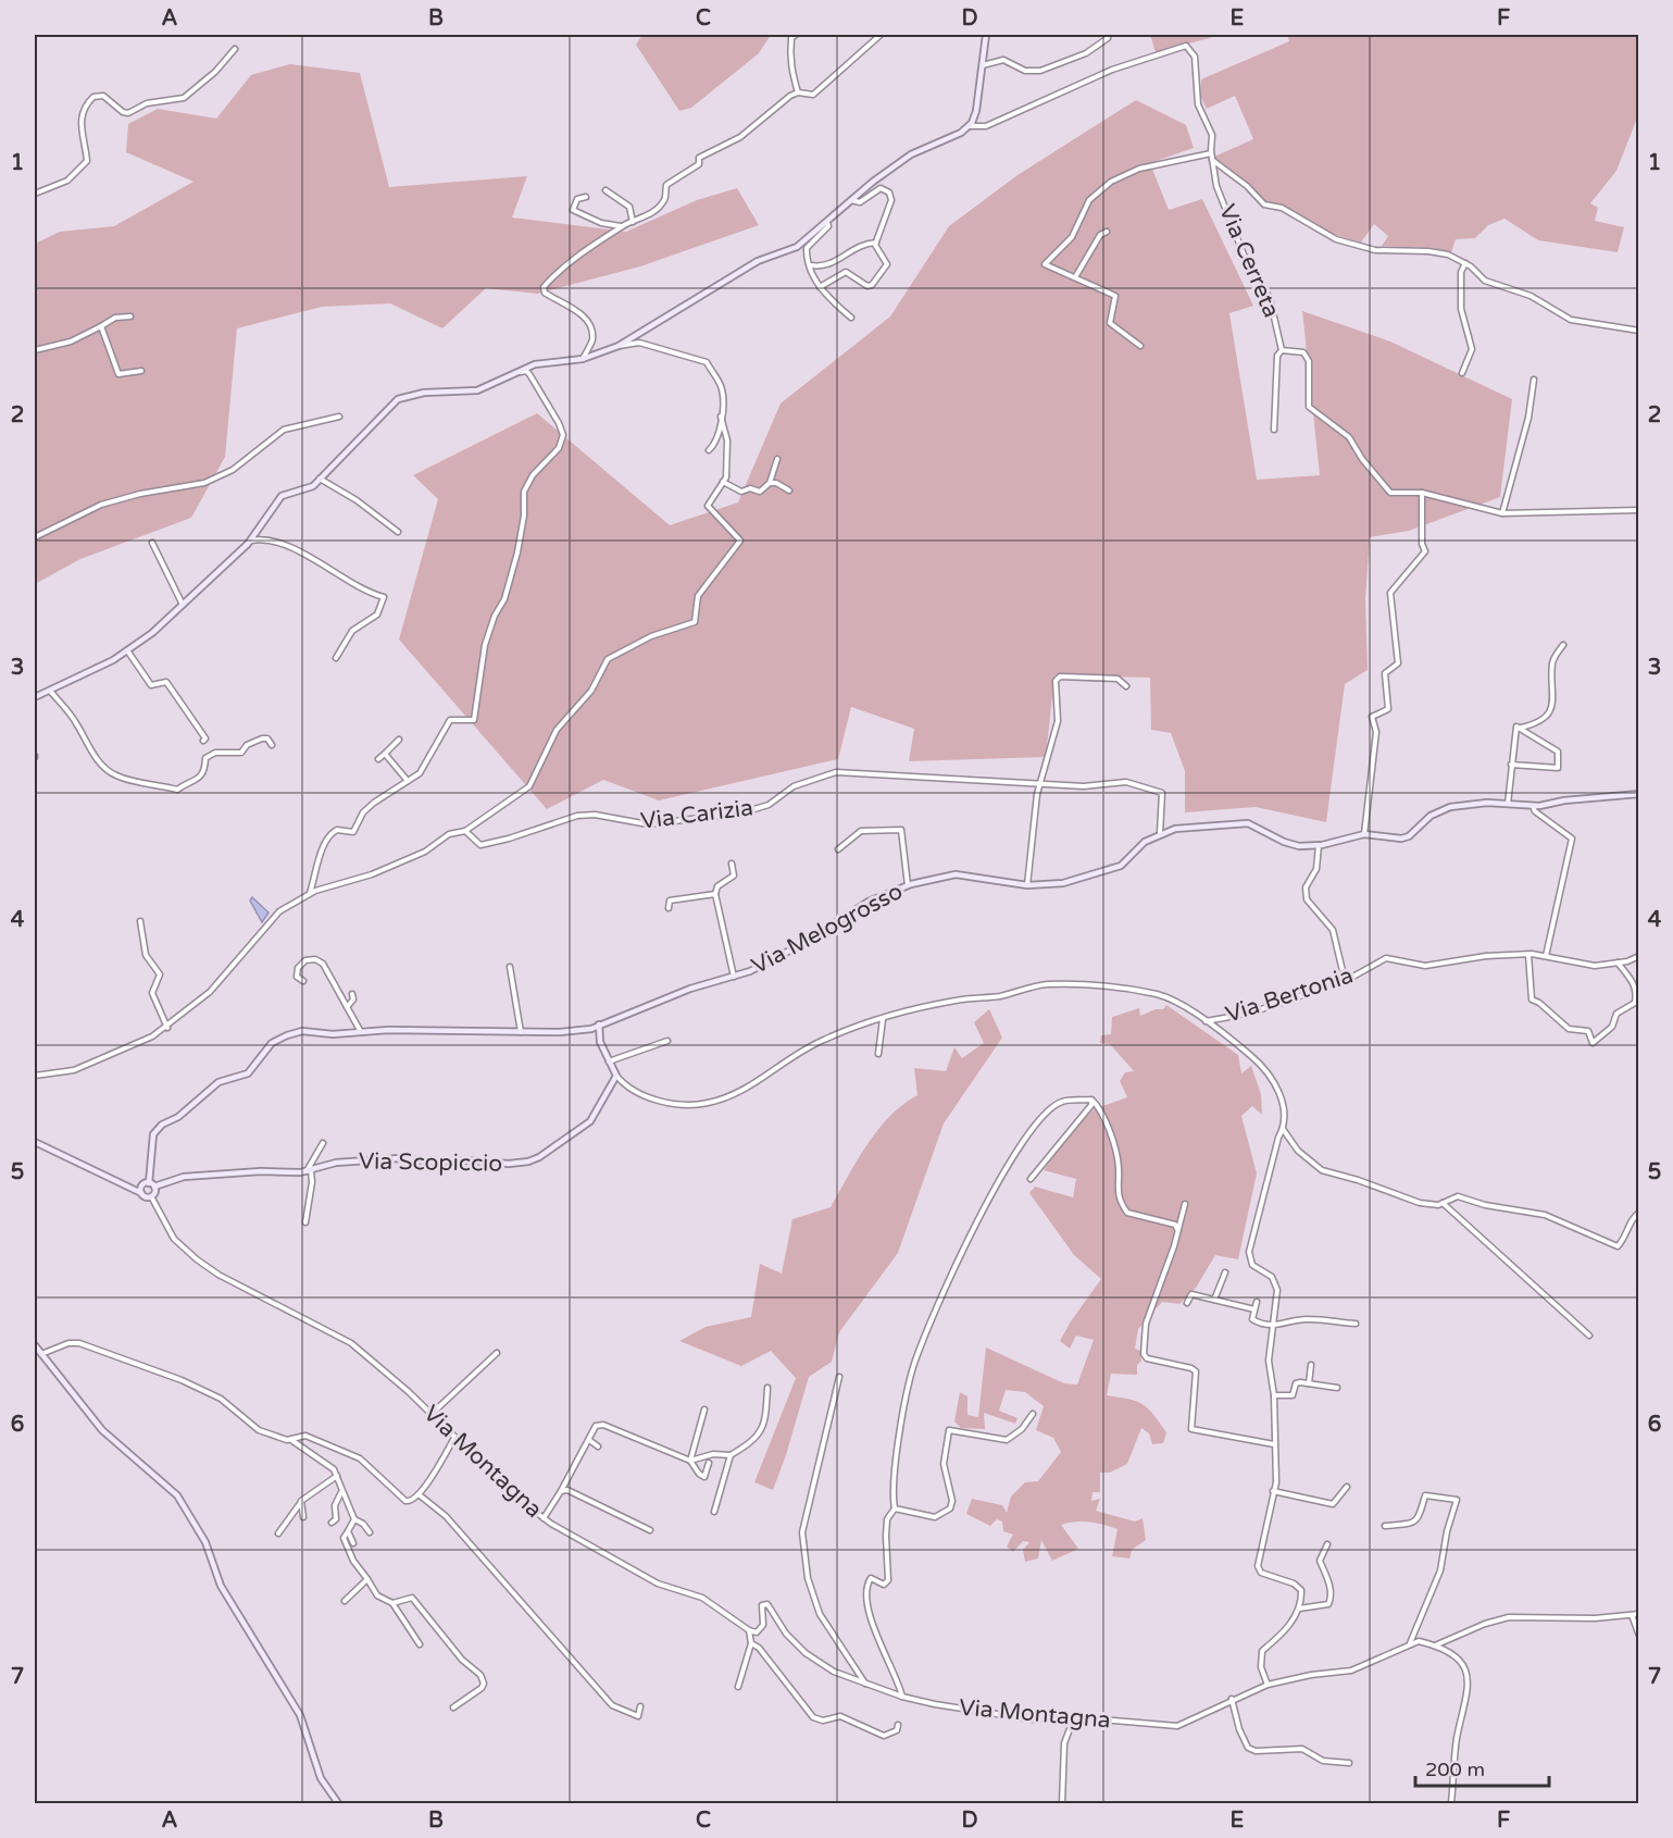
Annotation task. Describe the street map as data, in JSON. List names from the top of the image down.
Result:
{
  "streets": {
    "street": [
      "Via Cerreta",
      "Via Carizia",
      "Via Melogrosso",
      "Via Bertonia",
      "Via Scopiccio",
      "Via Montagna"
    ]
  },
  "crossings": [
    ["Via Carizia", "Via Melogrosso"],
    ["Via Melogrosso", "Via Scopiccio"],
    ["Via Melogrosso", "Via Montagna"]
  ],
  "scale_bar": "200 m",
  "grid": {
    "columns": [
      "A",
      "B",
      "C",
      "D",
      "E",
      "F"
    ],
    "rows": [
      "1",
      "2",
      "3",
      "4",
      "5",
      "6",
      "7"
    ]
  }
}
